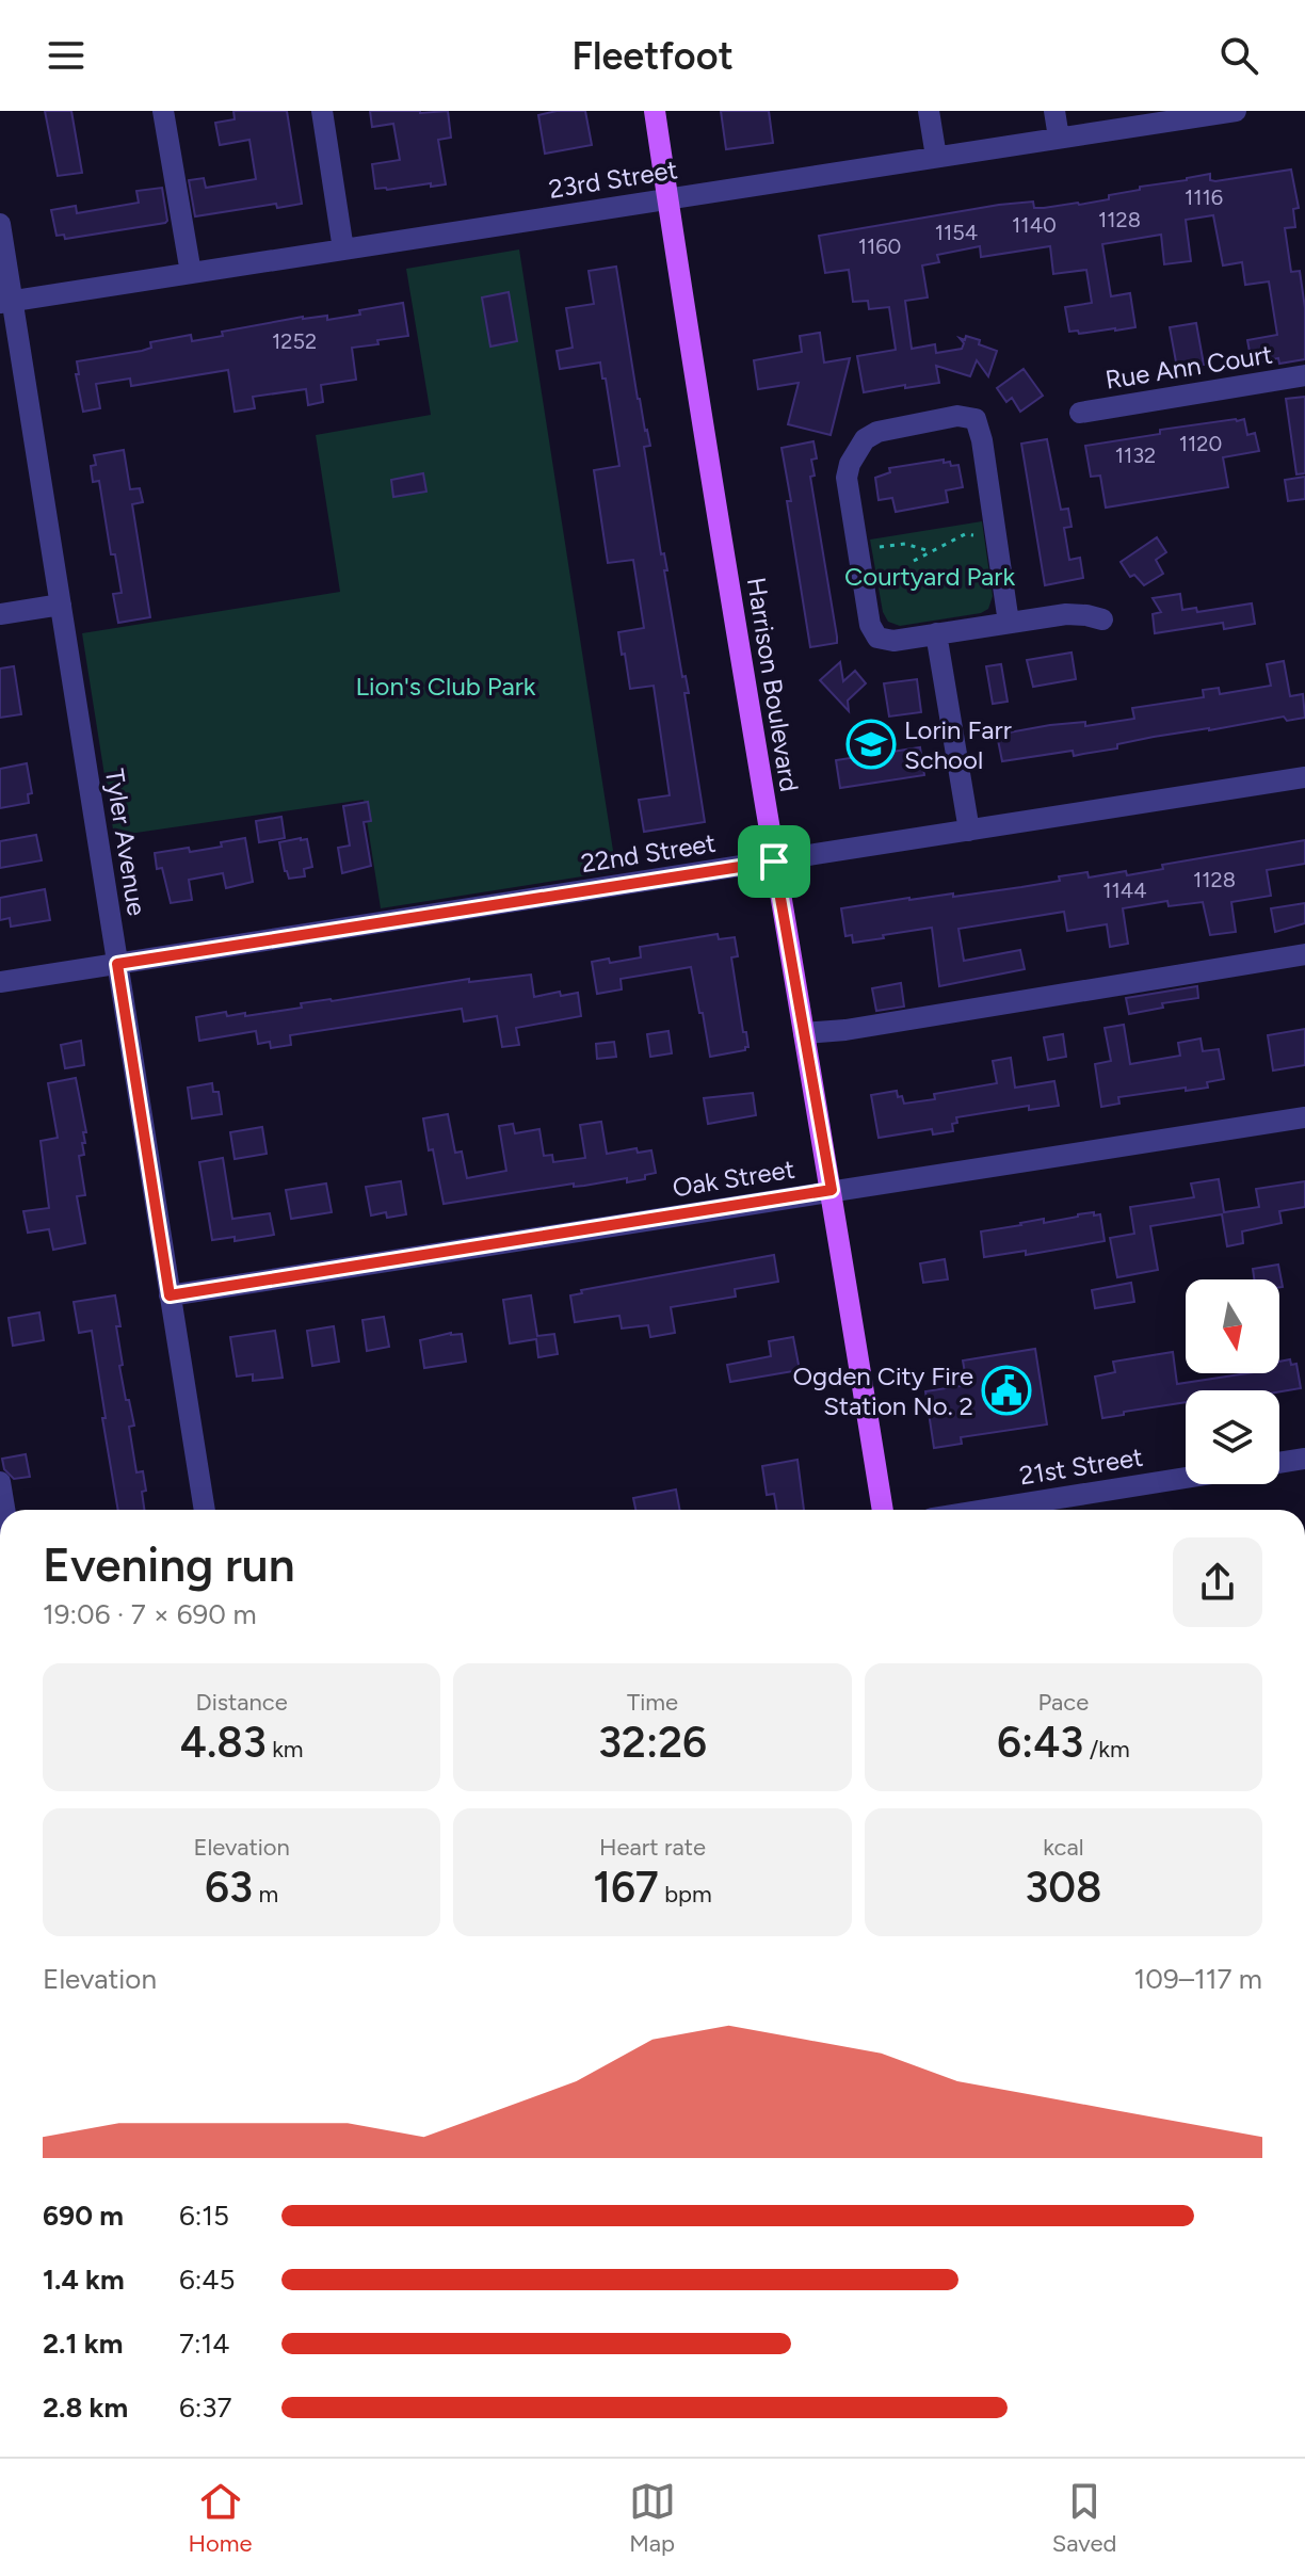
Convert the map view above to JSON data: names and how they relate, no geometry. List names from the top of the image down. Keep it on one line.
{"streets":{"main road":["Harrison Boulevard"],"street":["23rd Street","Rue Ann Court","Tyler Avenue","22nd Street","Oak Street","21st Street"]},"crossings":[["23rd Street","Harrison Boulevard"],["23rd Street","Tyler Avenue"],["Harrison Boulevard","22nd Street"],["Harrison Boulevard","Oak Street"],["Tyler Avenue","22nd Street"],["Tyler Avenue","Oak Street"]],"parks":["Courtyard Park","Lion's Club Park"],"places":{"school or university":["Lorin Farr School"],"public building":["Ogden City Fire Station No. 2"]},"house_numbers":["1116","1128","1140","1154","1160","1252","1120","1132","1128","1144"],"north":"bottom","page":{"header":"Fleetfoot","heading":["Evening run","19:06 · 7 × 690 m"],"stats":[["Distance","4.83 km"],["Time","32:26"],["Pace","6:43 /km"],["Elevation","63 m"],["Heart rate","167 bpm"],["kcal","308"]],"chart":["Elevation","109–117 m"],"list":[{"name":"690 m","note":"6:15"},{"name":"1.4 km","note":"6:45"},{"name":"2.1 km","note":"7:14"},{"name":"2.8 km","note":"6:37"}],"tabs":["Home","Map","Saved"]}}
